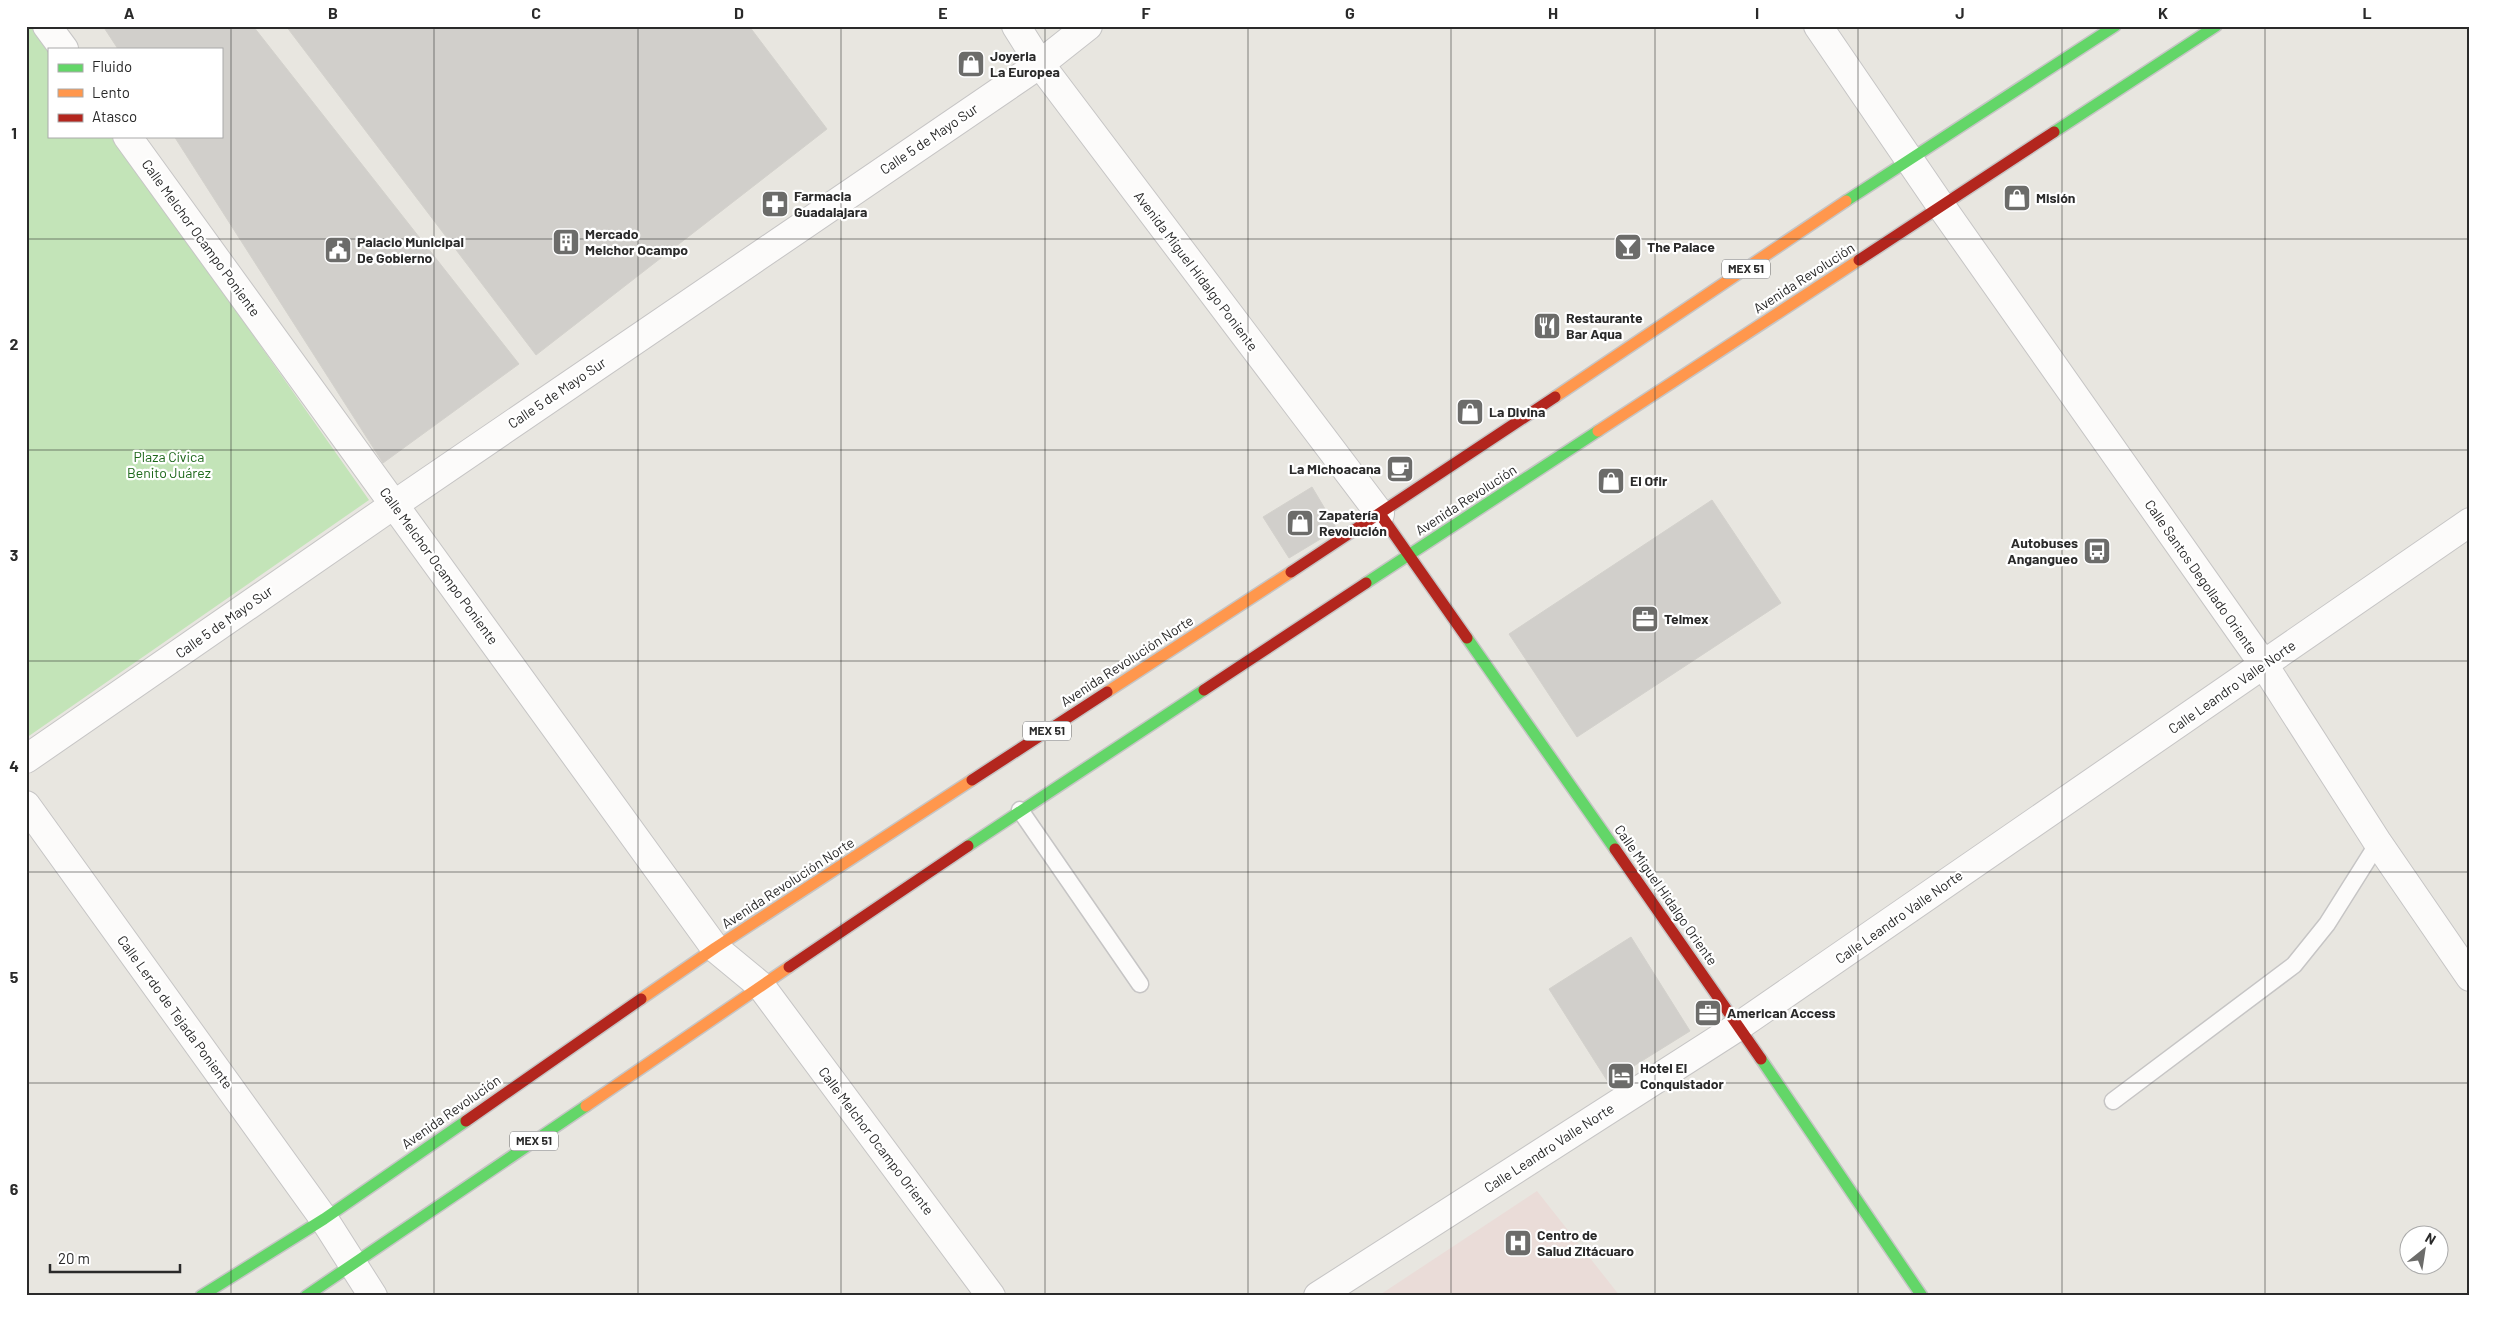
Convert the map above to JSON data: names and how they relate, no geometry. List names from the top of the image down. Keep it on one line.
{"streets":{"main road":["MEX 51","Avenida Revolución","Avenida Revolución Norte","Calle Miguel Hidalgo Oriente"],"street":["Calle 5 de Mayo Sur","Calle Melchor Ocampo Poniente","Avenida Miguel Hidalgo Poniente","Calle Santos Degollado Oriente","Calle Leandro Valle Norte","Calle Lerdo de Tejada Poniente","Calle Melchor Ocampo Oriente"]},"crossings":[["Calle 5 de Mayo Sur","Calle Melchor Ocampo Poniente"],["Calle 5 de Mayo Sur","Avenida Miguel Hidalgo Poniente"],["Calle Melchor Ocampo Poniente","MEX 51"],["Calle Melchor Ocampo Poniente","Avenida Revolución"],["Calle Melchor Ocampo Poniente","Avenida Revolución Norte"],["Calle Melchor Ocampo Poniente","Calle Melchor Ocampo Oriente"],["MEX 51","Avenida Miguel Hidalgo Poniente"],["MEX 51","Avenida Revolución"],["MEX 51","Calle Santos Degollado Oriente"],["MEX 51","Avenida Revolución Norte"],["MEX 51","Calle Miguel Hidalgo Oriente"],["MEX 51","Calle Lerdo de Tejada Poniente"],["MEX 51","Calle Melchor Ocampo Oriente"],["Avenida Miguel Hidalgo Poniente","Avenida Revolución Norte"],["Avenida Miguel Hidalgo Poniente","Calle Miguel Hidalgo Oriente"],["Avenida Revolución","Calle Santos Degollado Oriente"],["Avenida Revolución","Avenida Revolución Norte"],["Avenida Revolución","Calle Miguel Hidalgo Oriente"],["Avenida Revolución","Calle Lerdo de Tejada Poniente"],["Calle Santos Degollado Oriente","Calle Leandro Valle Norte"],["Avenida Revolución Norte","Calle Miguel Hidalgo Oriente"],["Calle Leandro Valle Norte","Calle Miguel Hidalgo Oriente"]],"parks":["Plaza Cívica Benito Juárez"],"places":{"shop":["Joyeria La Europea","Misión","La Divina","El Ofir","Zapatería Revolución"],"pharmacy":["Farmacia Guadalajara"],"building":["Mercado Melchor Ocampo"],"bar":["The Palace"],"public building":["Palacio Municipal De Gobierno"],"restaurant":["Restaurante Bar Aqua"],"cafe":["La Michoacana"],"bus stop":["Autobuses Angangueo"],"office":["Telmex","American Access"],"hotel":["Hotel El Conquistador"],"hospital":["Centro de Salud Zitácuaro"]},"legend":["Fluido","Lento","Atasco"],"scale_bar":"20 m","north":"top right","grid":{"columns":["A","B","C","D","E","F","G","H","I","J","K","L"],"rows":["1","2","3","4","5","6"]}}
